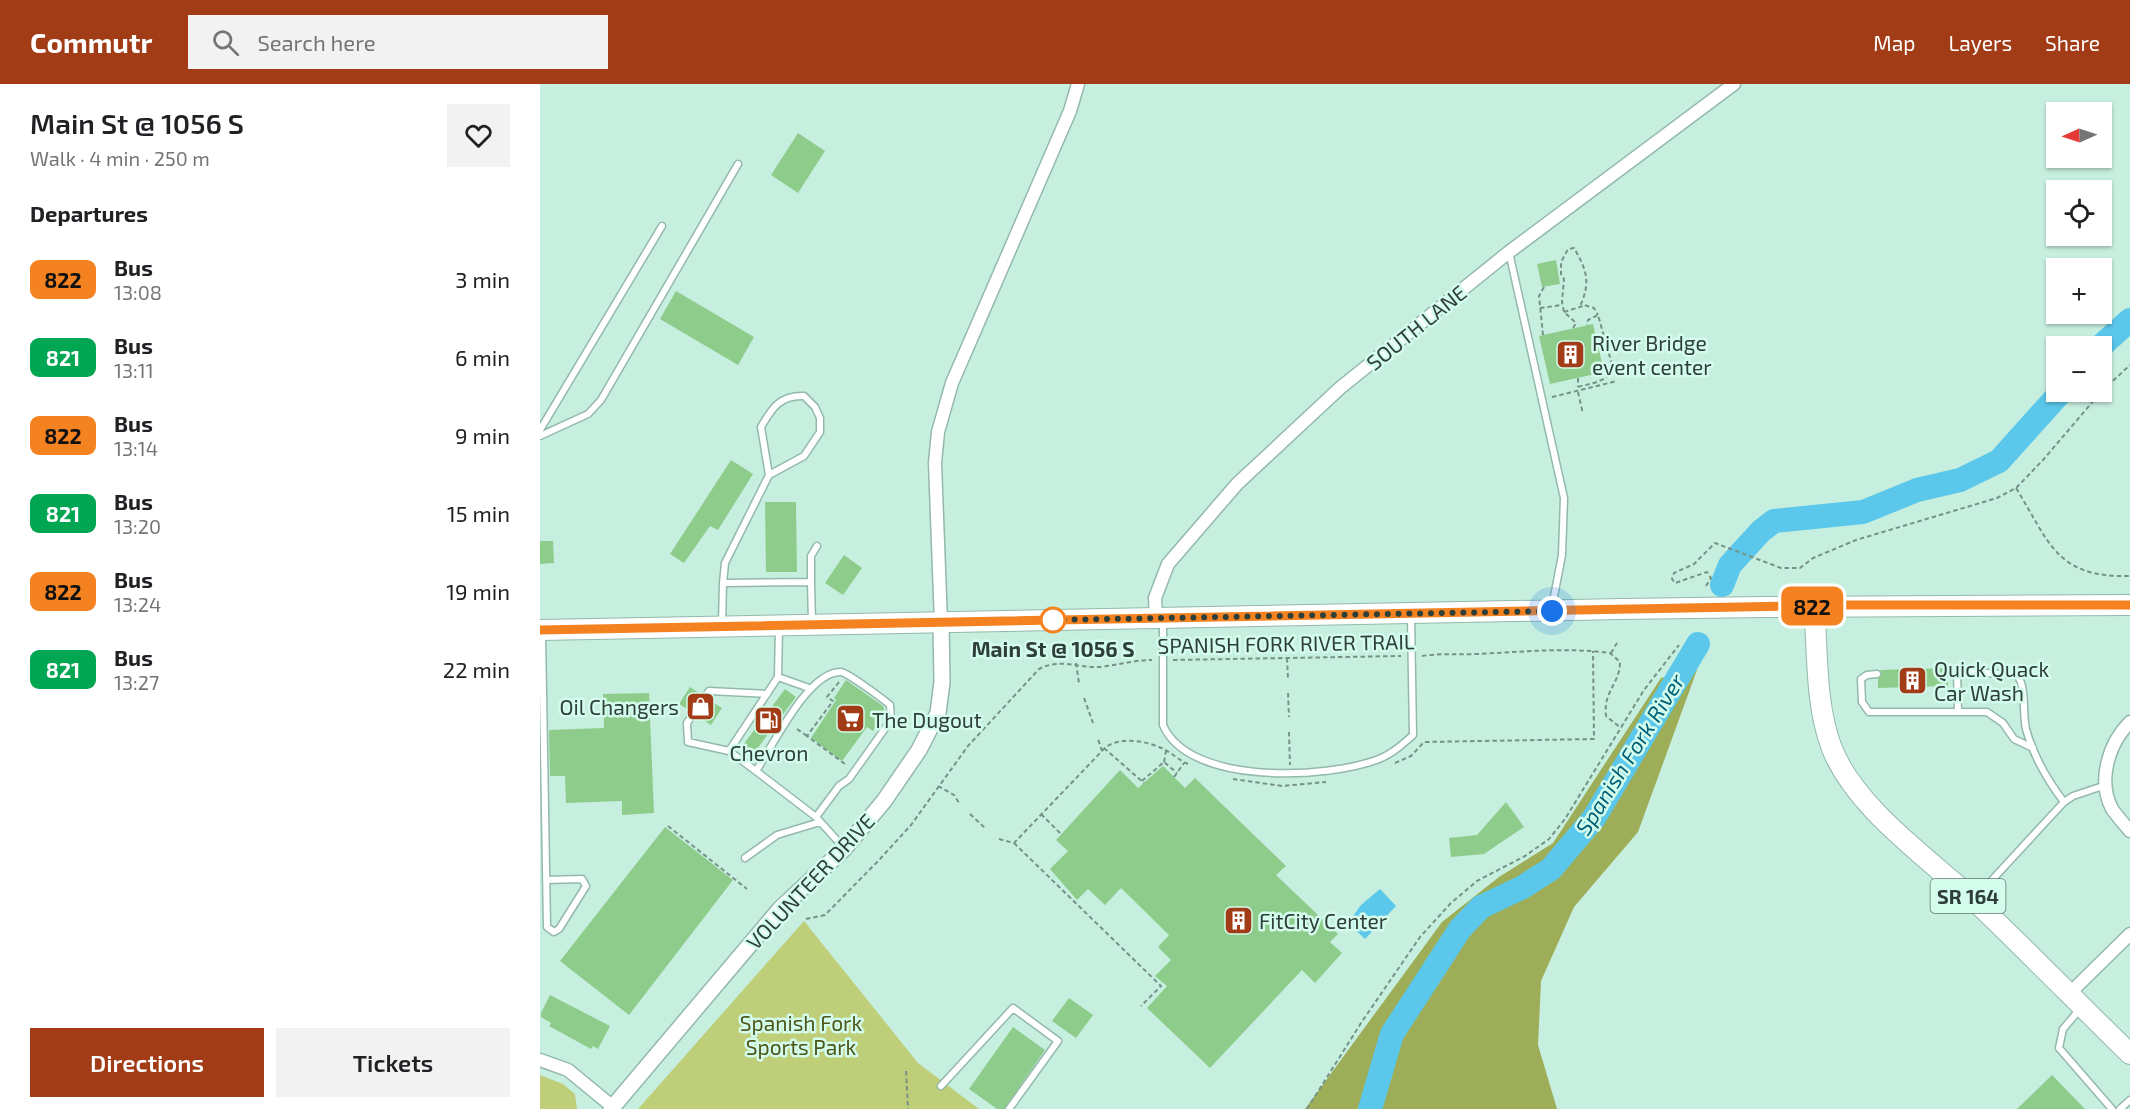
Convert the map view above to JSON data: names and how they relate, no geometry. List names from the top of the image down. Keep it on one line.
{"streets":{"main road":["SR 164"],"street":["SOUTH LANE","VOLUNTEER DRIVE"],"path":["SPANISH FORK RIVER TRAIL"]},"water":["Spanish Fork River"],"parks":["Spanish Fork Sports Park"],"places":{"building":["River Bridge event center","Quick Quack Car Wash","FitCity Center"],"other":["Main St @ 1056 S"],"shop":["Oil Changers"],"supermarket":["The Dugout"],"fuel station":["Chevron"]},"lines":["bus line 822"],"north":"left","page":{"header":"Commutr","search":"Search here","nav":["Map","Layers","Share"],"heading":[["Main St @ 1056 S","Walk · 4 min · 250 m"],"Departures"],"on_map":"822","map_buttons":["+","−"],"list":[{"mark":"822","name":"Bus","note":"13:08","value":"3 min"},{"mark":"821","name":"Bus","note":"13:11","value":"6 min"},{"mark":"822","name":"Bus","note":"13:14","value":"9 min"},{"mark":"821","name":"Bus","note":"13:20","value":"15 min"},{"mark":"822","name":"Bus","note":"13:24","value":"19 min"},{"mark":"821","name":"Bus","note":"13:27","value":"22 min"}],"buttons":["Directions","Tickets"]}}
